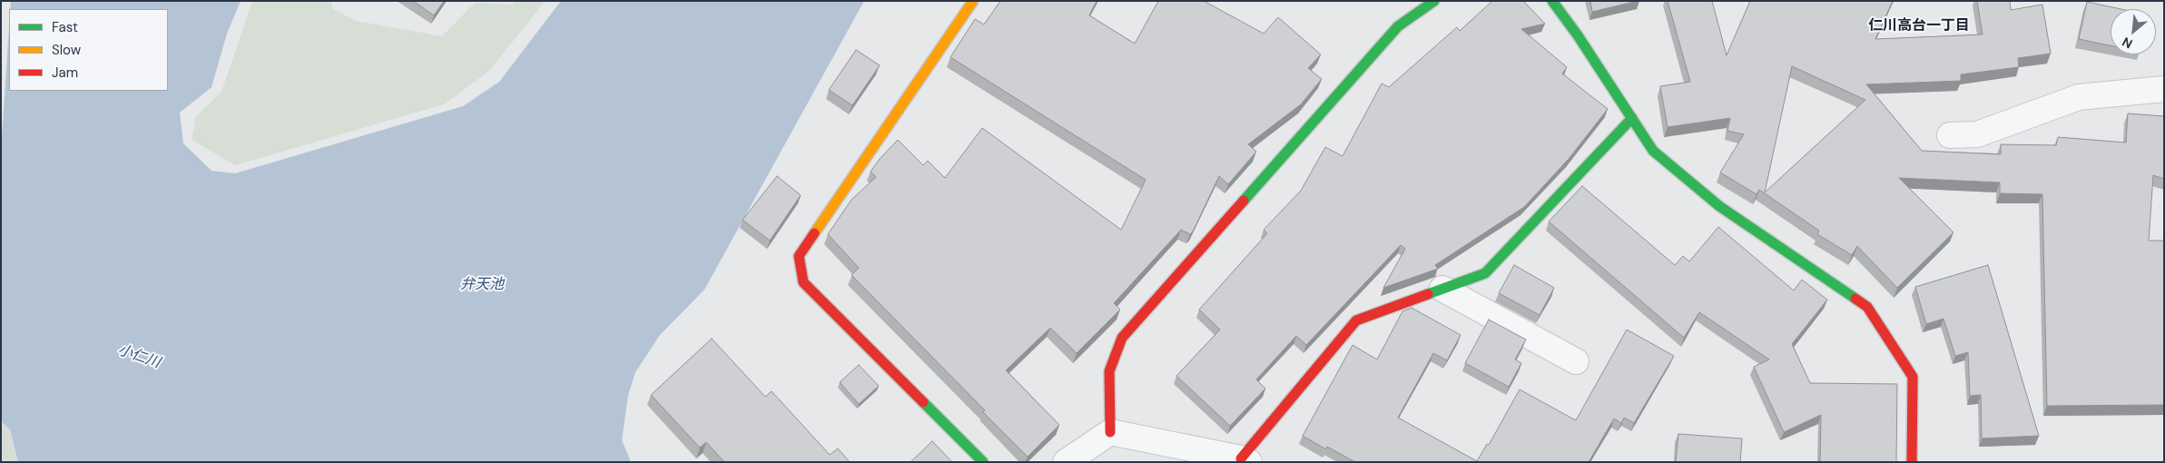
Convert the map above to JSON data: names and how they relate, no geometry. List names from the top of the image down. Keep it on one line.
{"districts":["仁川高台一丁目"],"water":["弁天池","小仁川"],"legend":["Fast","Slow","Jam"],"north":"bottom left"}
